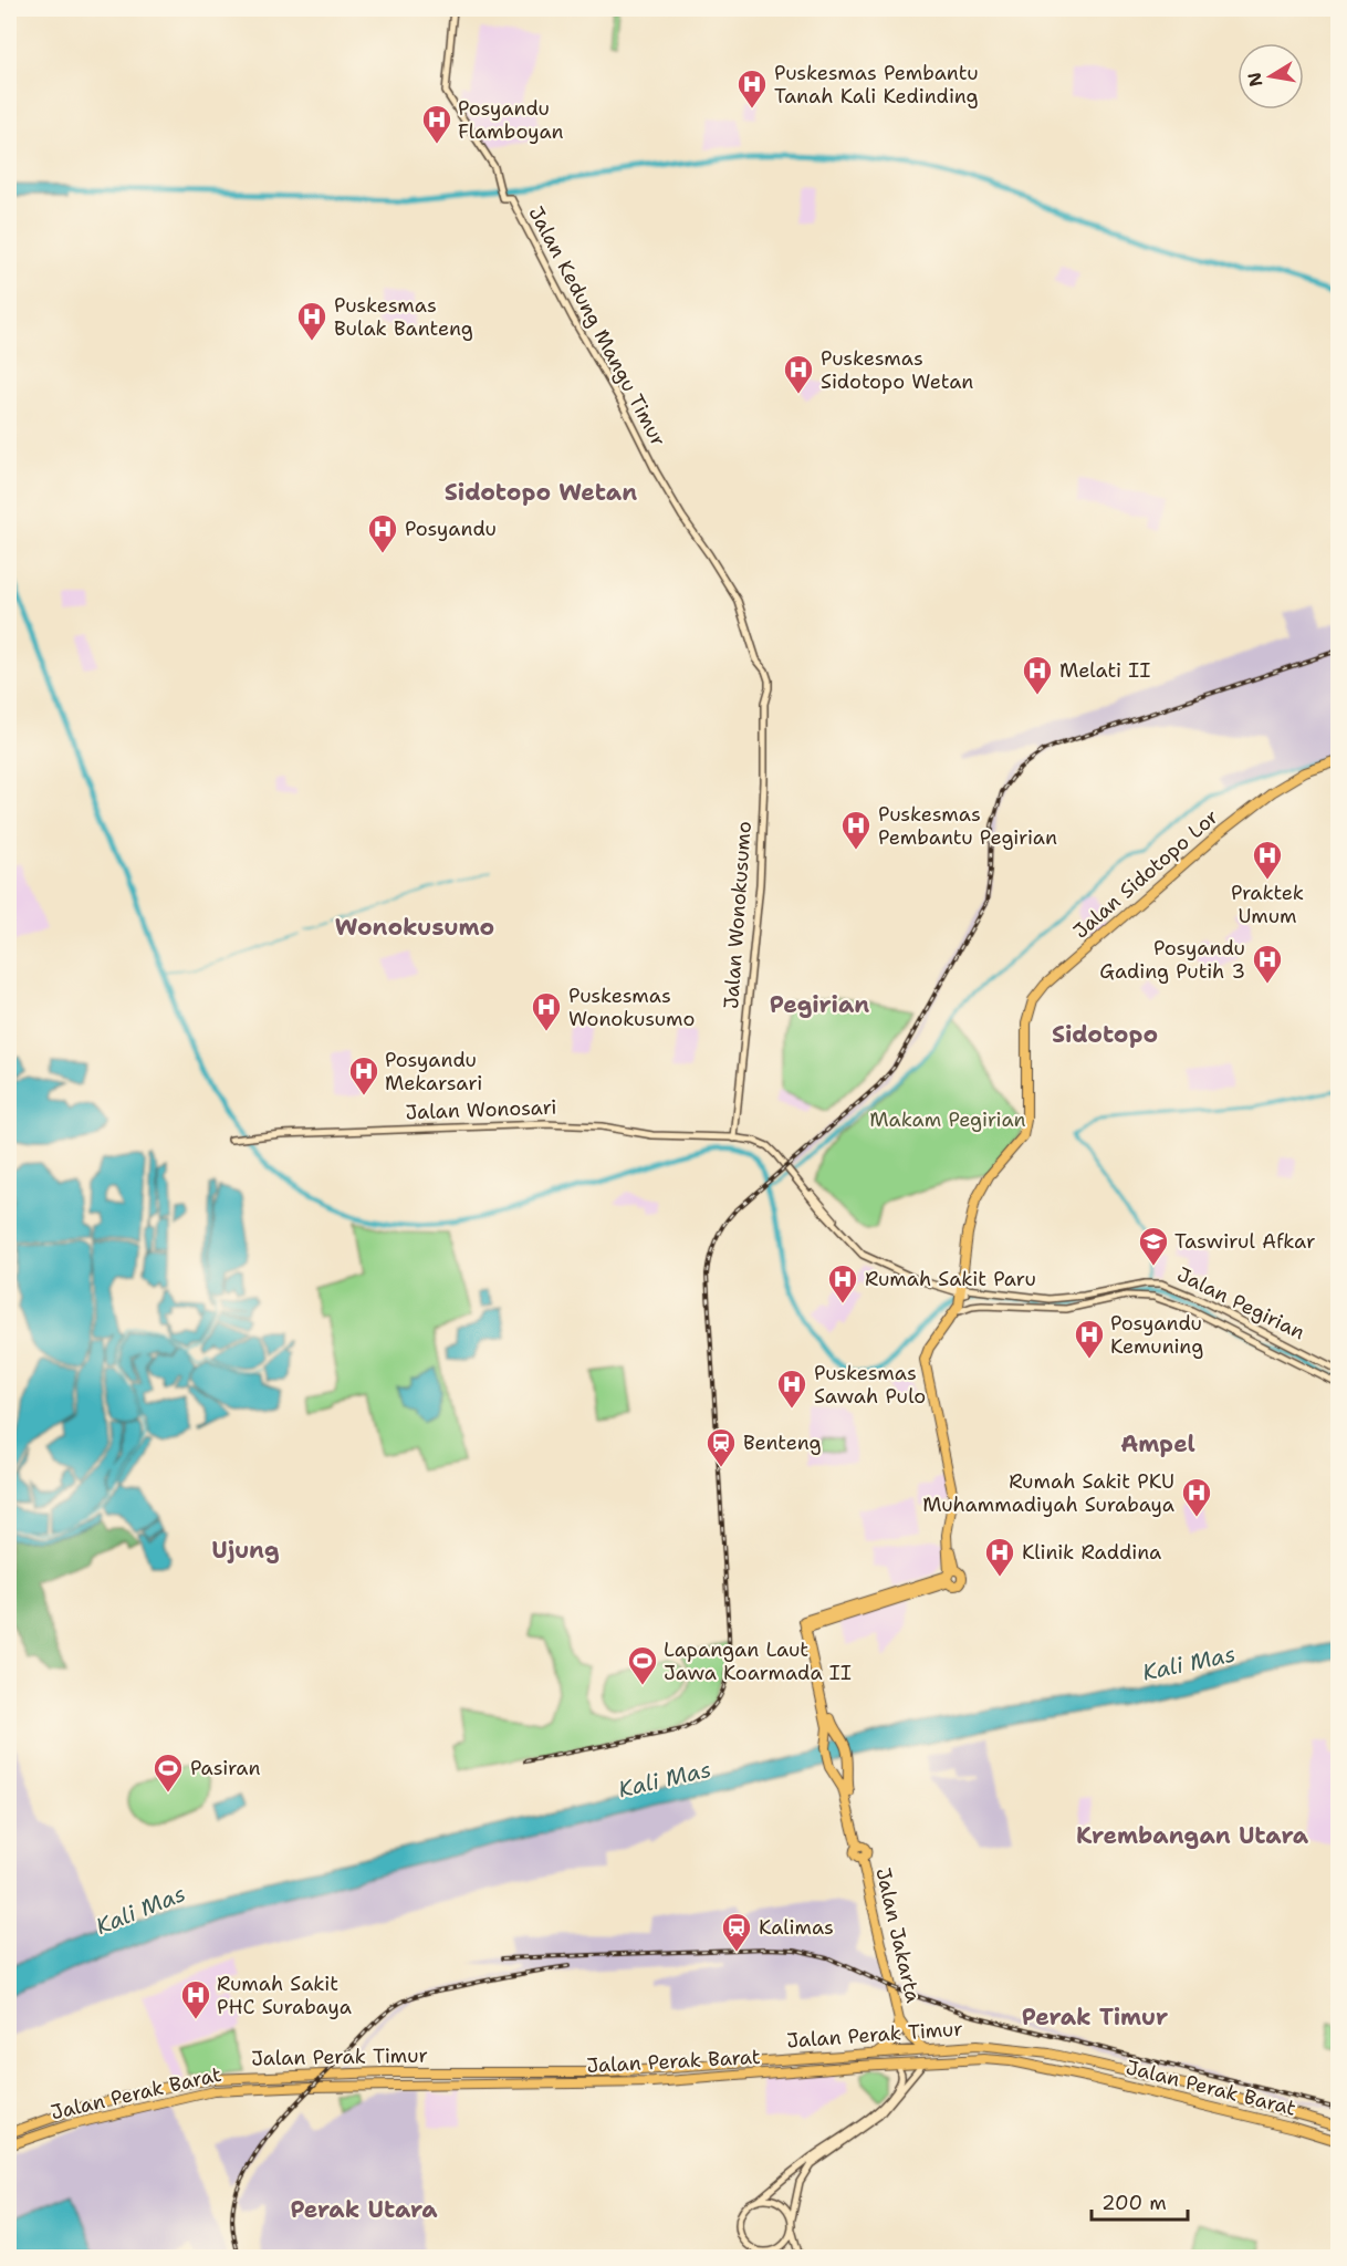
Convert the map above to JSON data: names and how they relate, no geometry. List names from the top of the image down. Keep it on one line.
{"streets":{"highway":["Jalan Sidotopo Lor","Jalan Jakarta","Jalan Perak Timur","Jalan Perak Barat"],"main road":["Jalan Kedung Mangu Timur","Jalan Wonokusumo","Jalan Wonosari","Jalan Pegirian"]},"crossings":[["Jalan Kedung Mangu Timur","Jalan Wonokusumo"],["Jalan Sidotopo Lor","Jalan Pegirian"],["Jalan Wonokusumo","Jalan Wonosari"],["Jalan Wonosari","Jalan Pegirian"],["Jalan Jakarta","Jalan Perak Timur"]],"districts":["Sidotopo Wetan","Wonokusumo","Pegirian","Sidotopo","Ampel","Ujung","Krembangan Utara","Perak Timur","Perak Utara"],"water":["Kali Mas"],"parks":["Makam Pegirian"],"places":{"hospital":["Puskesmas Pembantu Tanah Kali Kedinding","Posyandu Flamboyan","Puskesmas Bulak Banteng","Puskesmas Sidotopo Wetan","Posyandu","Melati II","Puskesmas Pembantu Pegirian","Praktek Umum","Posyandu Gading Putih 3","Puskesmas Wonokusumo","Posyandu Mekarsari","Rumah Sakit Paru","Posyandu Kemuning","Puskesmas Sawah Pulo","Rumah Sakit PKU Muhammadiyah Surabaya","Klinik Raddina","Rumah Sakit PHC Surabaya"],"school or university":["Taswirul Afkar"],"station":["Benteng","Kalimas"],"sports":["Lapangan Laut Jawa Koarmada II","Pasiran"]},"scale_bar":"200 m","north":"left"}
